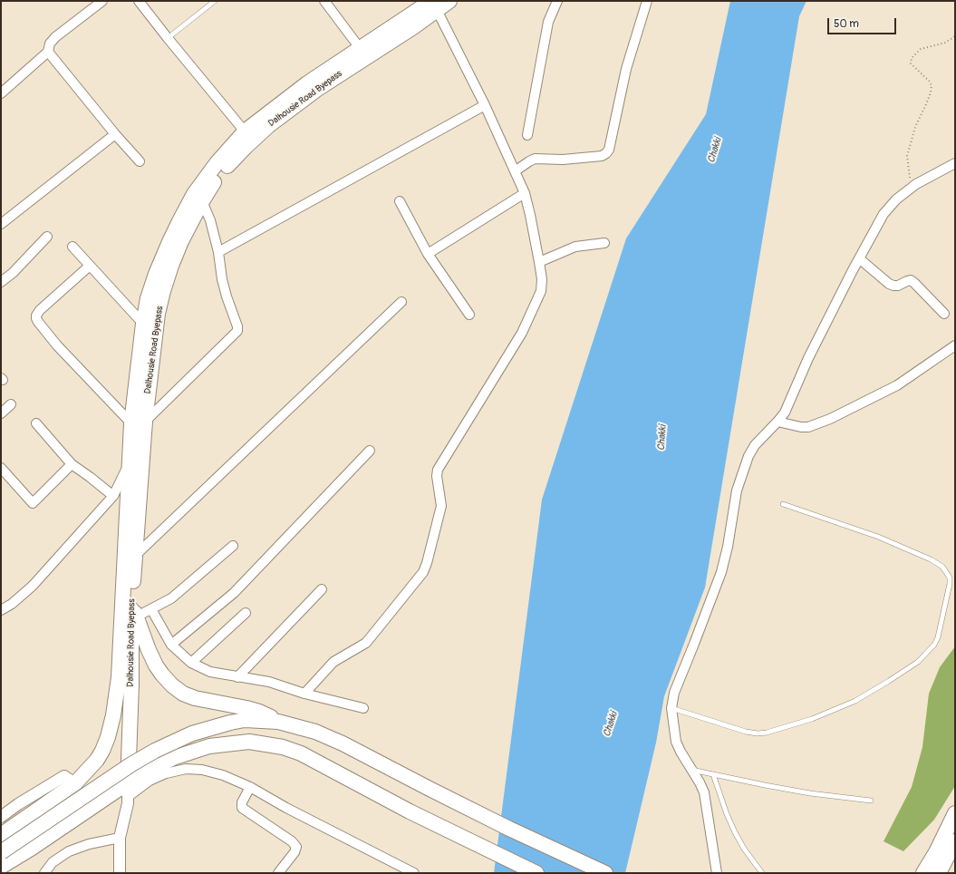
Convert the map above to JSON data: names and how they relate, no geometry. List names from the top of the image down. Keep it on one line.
{"streets":{"highway":["Dalhousie Road Byepass"]},"water":["Chakki"],"scale_bar":"50 m"}
